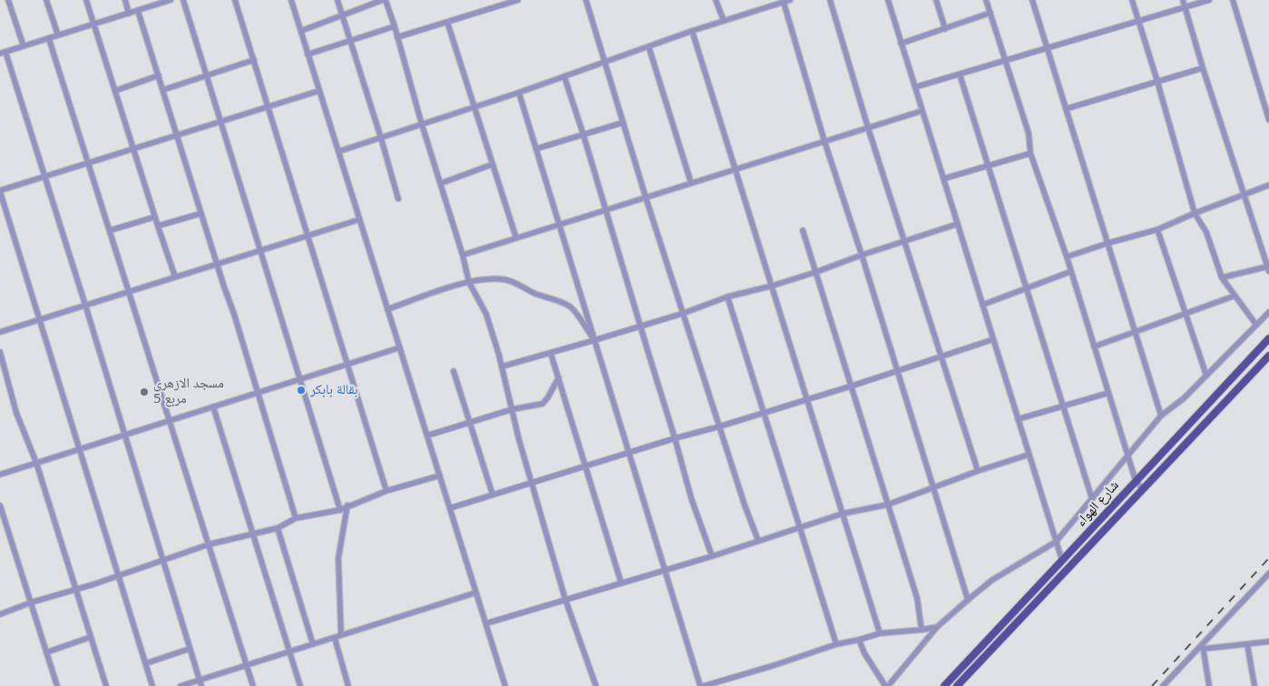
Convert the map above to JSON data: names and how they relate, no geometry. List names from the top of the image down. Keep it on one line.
{"streets":{"main road":["شارع الهواء"]},"places":["بقالة بابكر","مسجد الازهري مربع 5"]}
